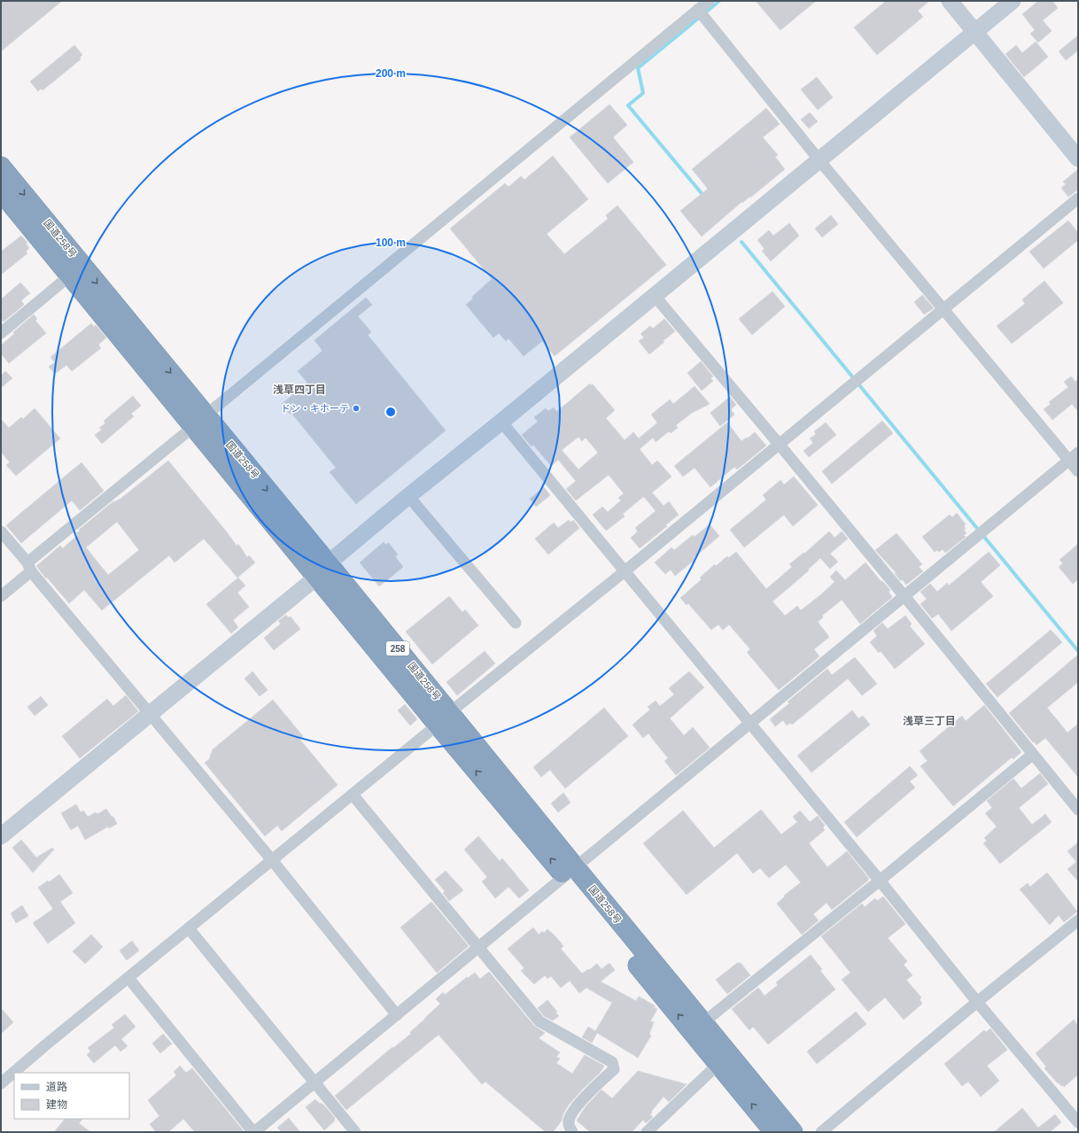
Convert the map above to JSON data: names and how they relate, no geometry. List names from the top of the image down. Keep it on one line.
{"streets":{"highway":["国道258号","258"]},"districts":["浅草四丁目","浅草三丁目"],"places":["ドン・キホーテ"],"legend":["道路","建物"],"rings":["200 m","100 m"]}
